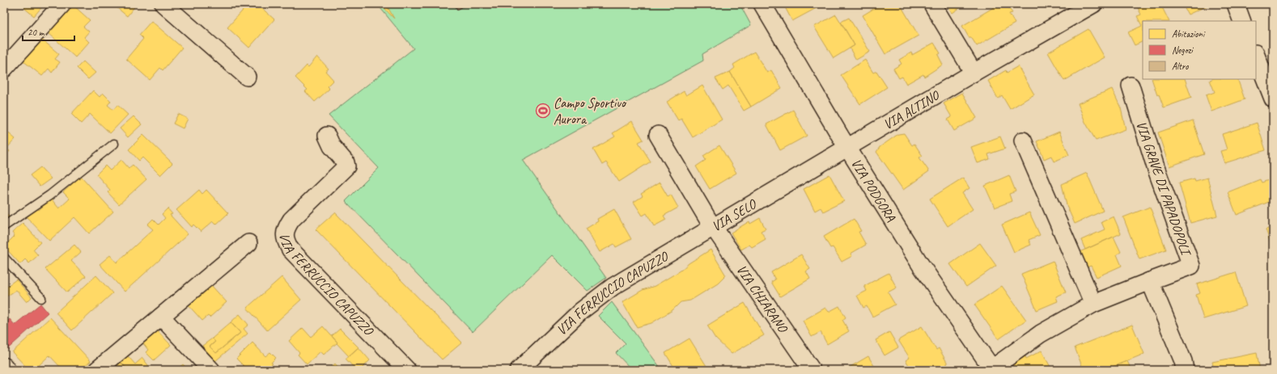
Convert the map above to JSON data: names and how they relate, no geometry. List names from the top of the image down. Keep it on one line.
{"streets":{"street":["VIA ALTINO","VIA GRAVE DI PAPADOPOLI","VIA PODGORA","VIA SELO","VIA FERRUCCIO CAPUZZO","VIA CHIARANO"]},"crossings":[["VIA ALTINO","VIA PODGORA"],["VIA ALTINO","VIA SELO"],["VIA GRAVE DI PAPADOPOLI","VIA PODGORA"],["VIA PODGORA","VIA SELO"],["VIA SELO","VIA FERRUCCIO CAPUZZO"],["VIA SELO","VIA CHIARANO"],["VIA FERRUCCIO CAPUZZO","VIA CHIARANO"]],"places":{"sports":["Campo Sportivo Aurora"]},"legend":["Abitazioni","Negozi","Altro"],"scale_bar":"20 m"}
